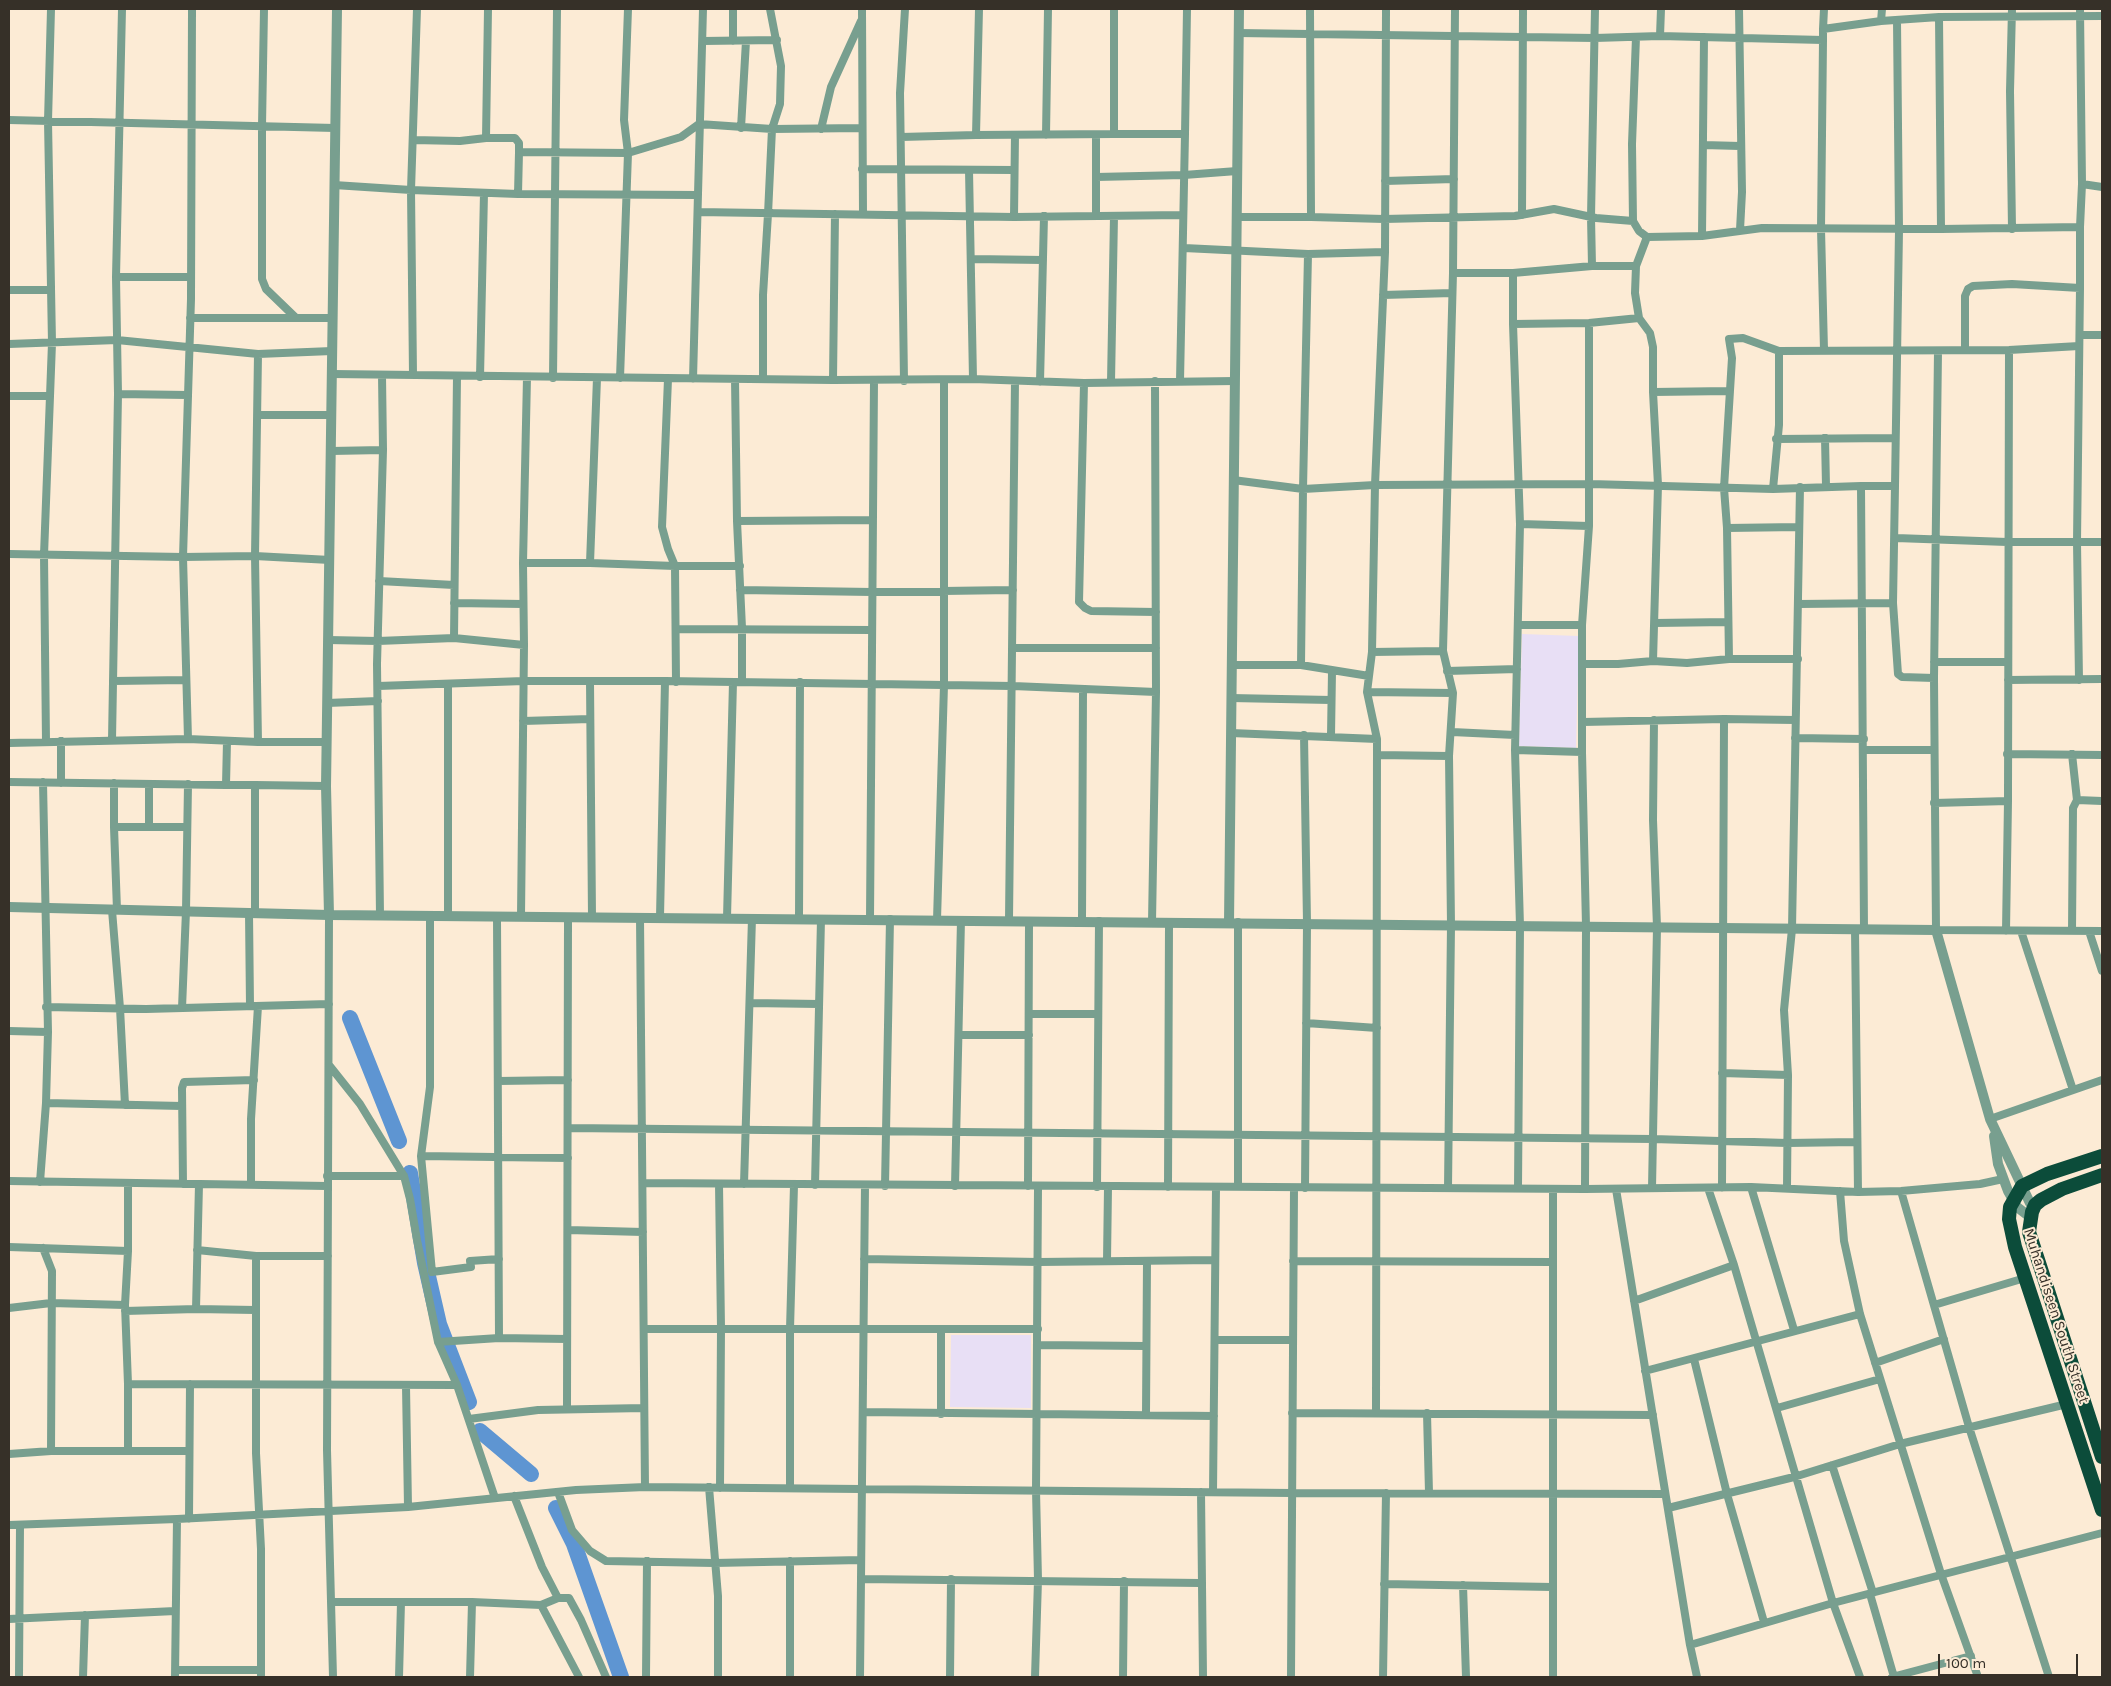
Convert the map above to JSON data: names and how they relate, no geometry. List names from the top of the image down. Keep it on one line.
{"streets":{"highway":["Muhandiseen South Street"]},"scale_bar":"100 m"}
